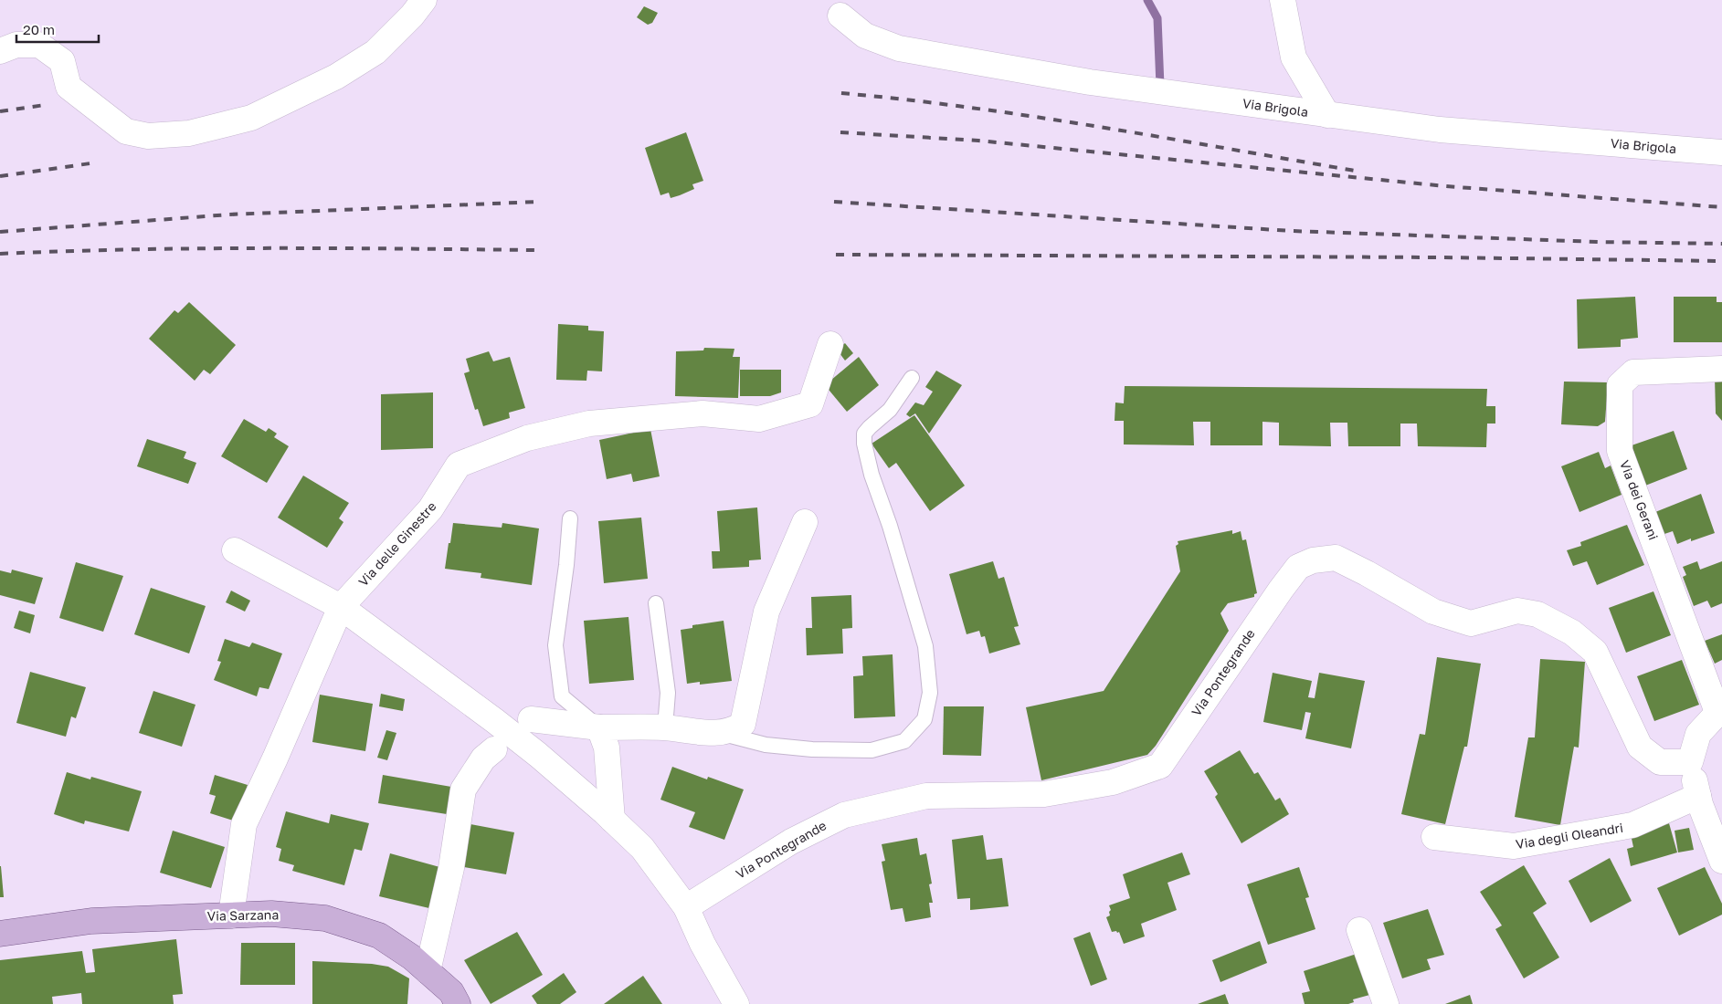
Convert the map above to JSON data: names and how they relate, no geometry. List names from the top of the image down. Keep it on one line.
{"streets":{"main road":["Via Sarzana"],"street":["Via Brigola","Via dei Gerani","Via delle Ginestre","Via Pontegrande","Via degli Oleandri"]},"crossings":[["Via delle Ginestre","Via Sarzana"]],"scale_bar":"20 m"}
